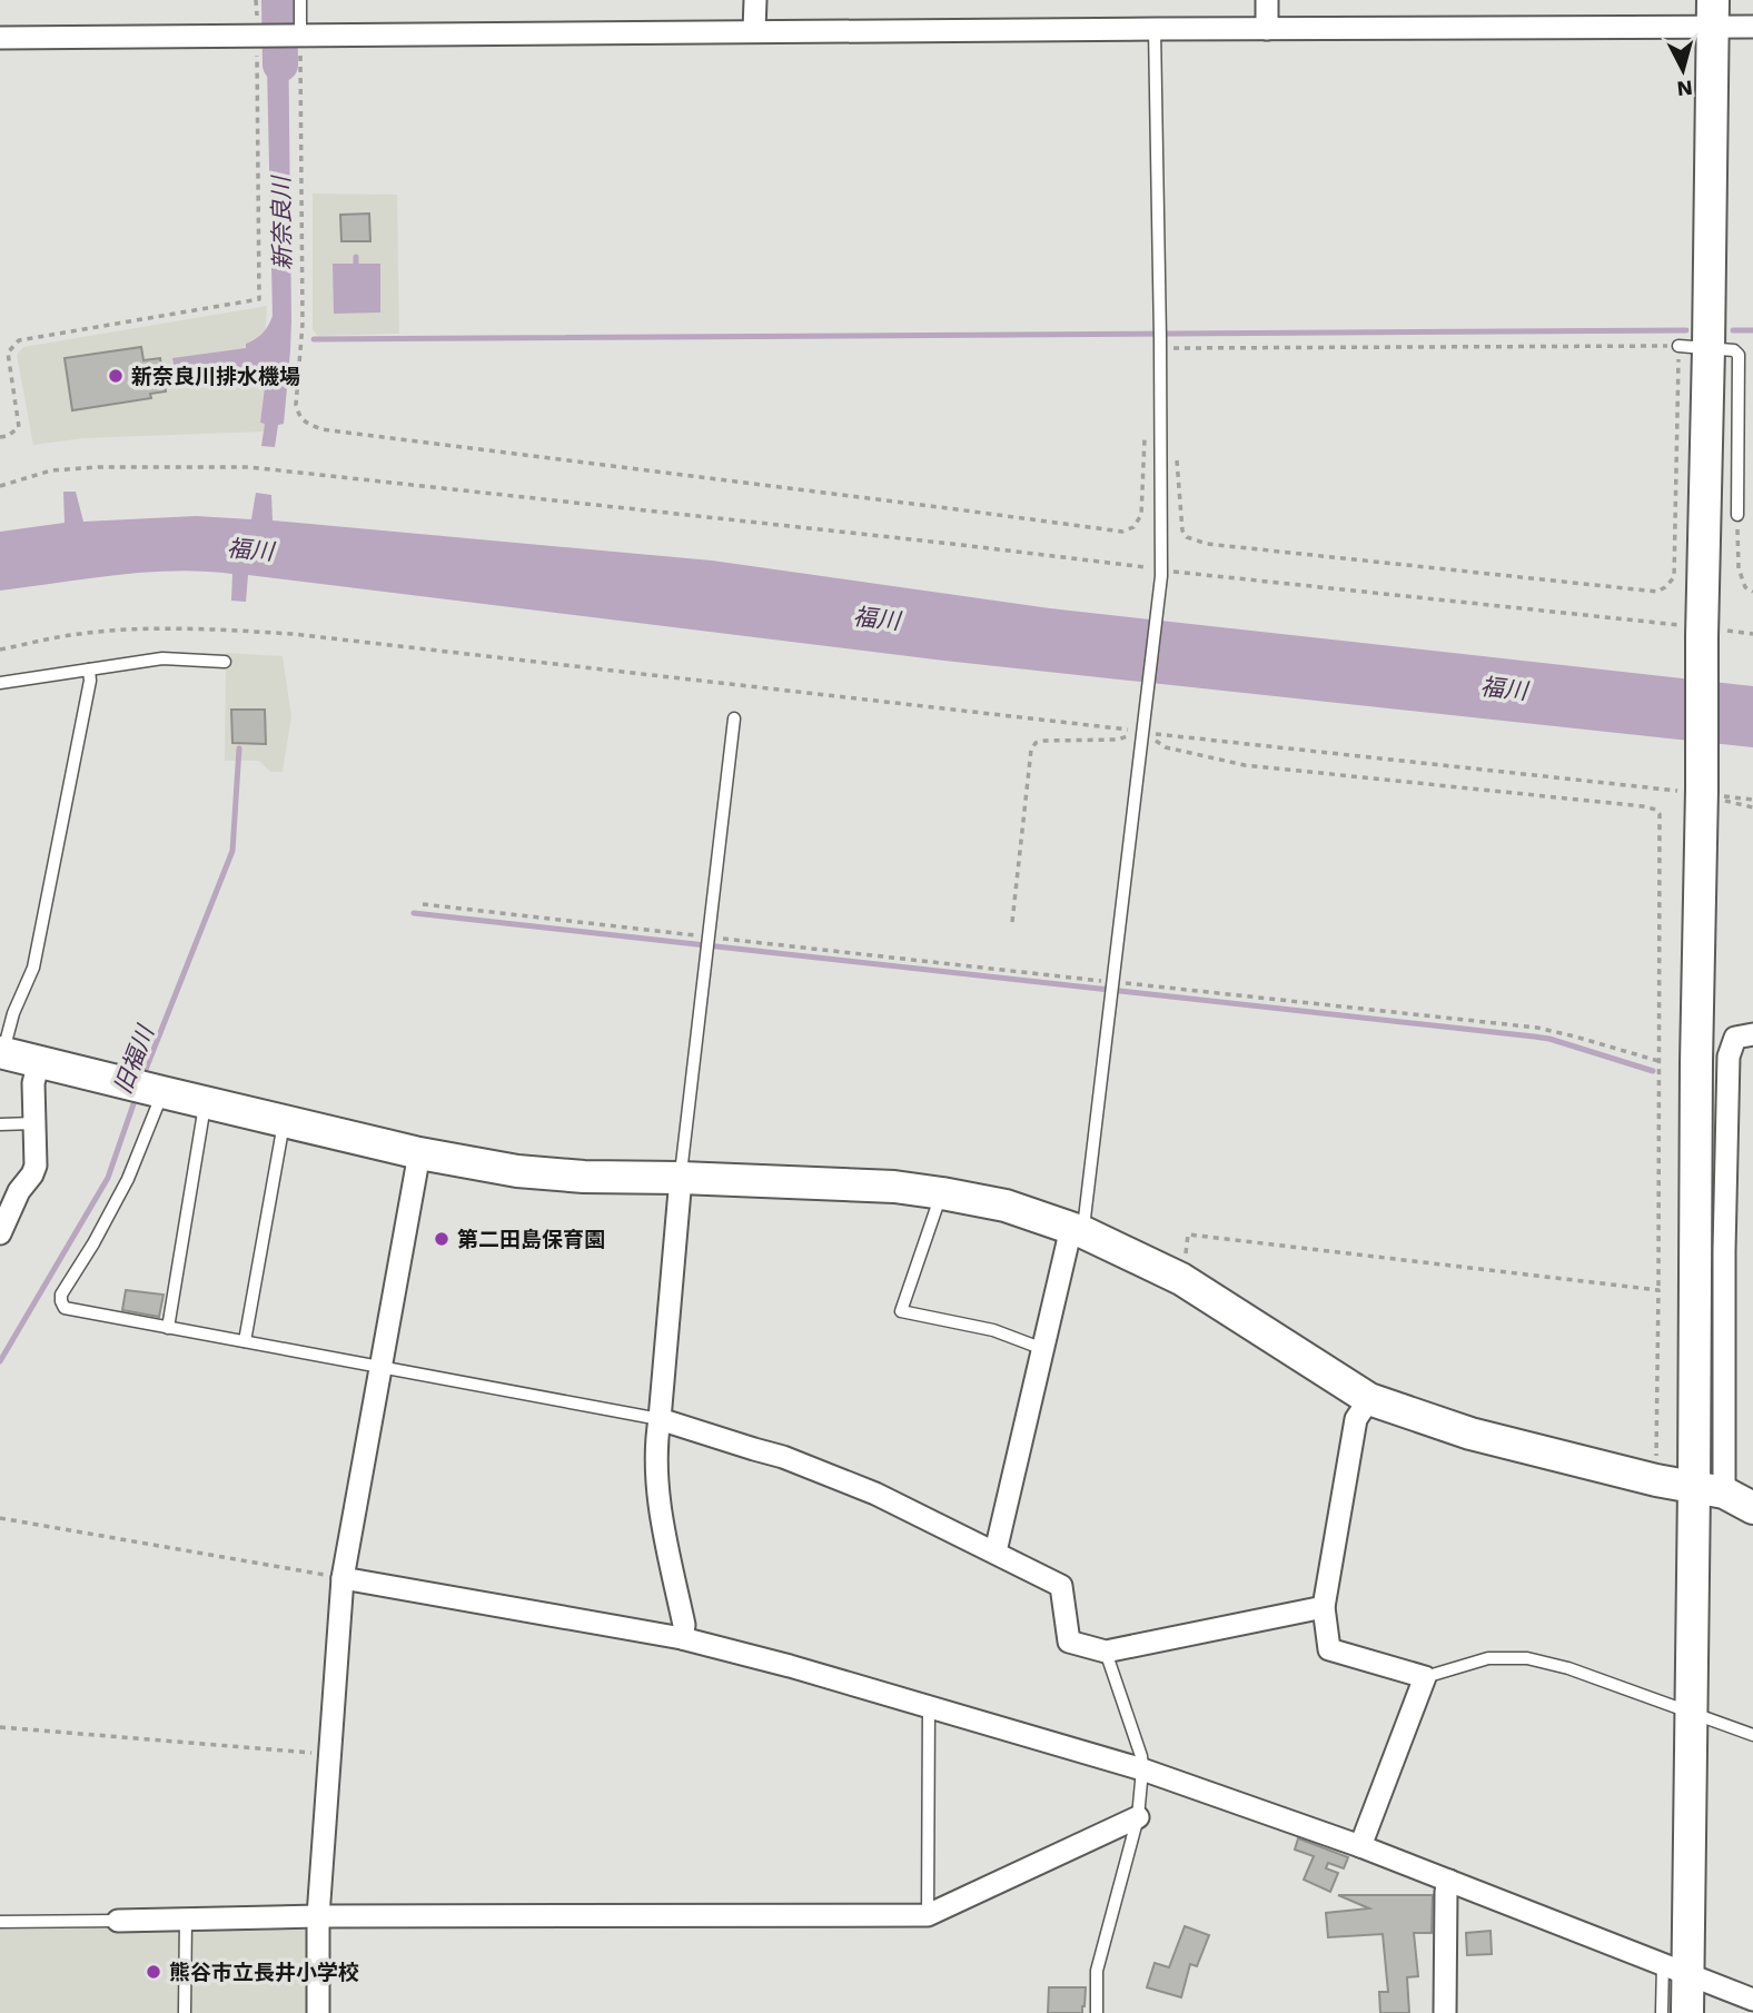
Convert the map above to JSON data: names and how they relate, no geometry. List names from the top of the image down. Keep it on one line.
{"water":["新奈良川","福川","旧福川"],"places":["新奈良川排水機場","第二田島保育園","熊谷市立長井小学校"],"north":"bottom"}
